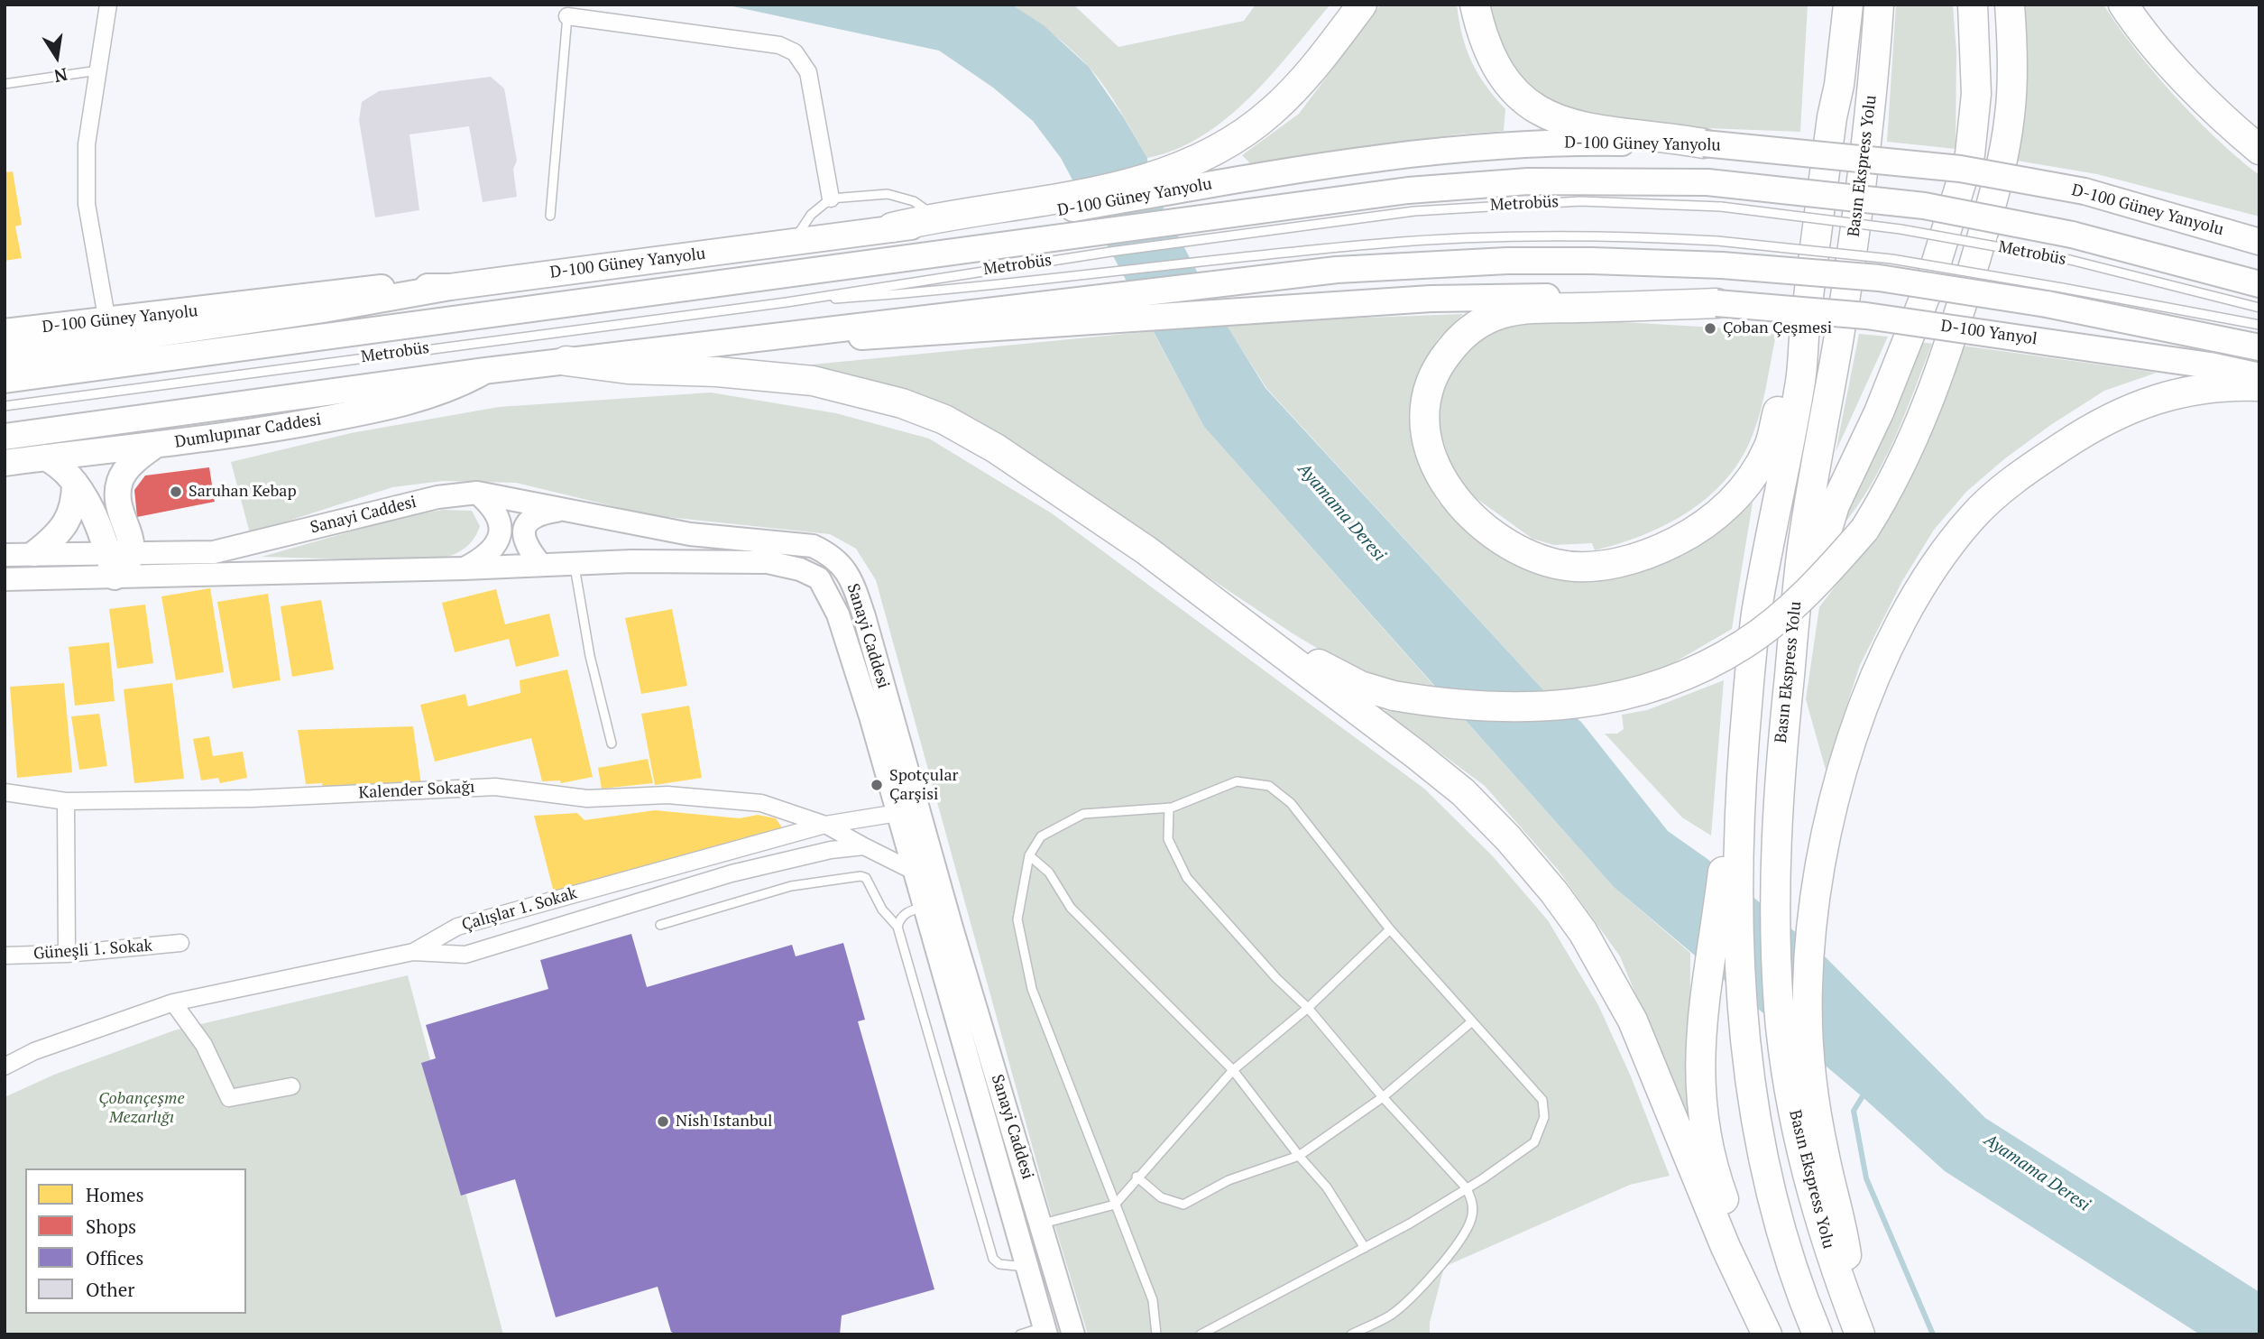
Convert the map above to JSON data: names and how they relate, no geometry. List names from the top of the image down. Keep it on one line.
{"streets":{"highway":["Basın Ekspress Yolu"],"main road":["D-100 Güney Yanyolu","D-100 Yanyol","Dumlupınar Caddesi","Sanayi Caddesi"],"street":["Kalender Sokağı","Çalışlar 1. Sokak","Güneşli 1. Sokak"],"lane":["Metrobüs"]},"crossings":[["Sanayi Caddesi","Kalender Sokağı"],["Sanayi Caddesi","Çalışlar 1. Sokak"],["Kalender Sokağı","Çalışlar 1. Sokak"]],"water":["Ayamama Deresi"],"parks":["Çobançeşme Mezarlığı"],"places":["Çoban Çeşmesi","Saruhan Kebap","Spotçular Çarşisi","Nish Istanbul"],"legend":["Homes","Shops","Offices","Other"],"north":"bottom"}
